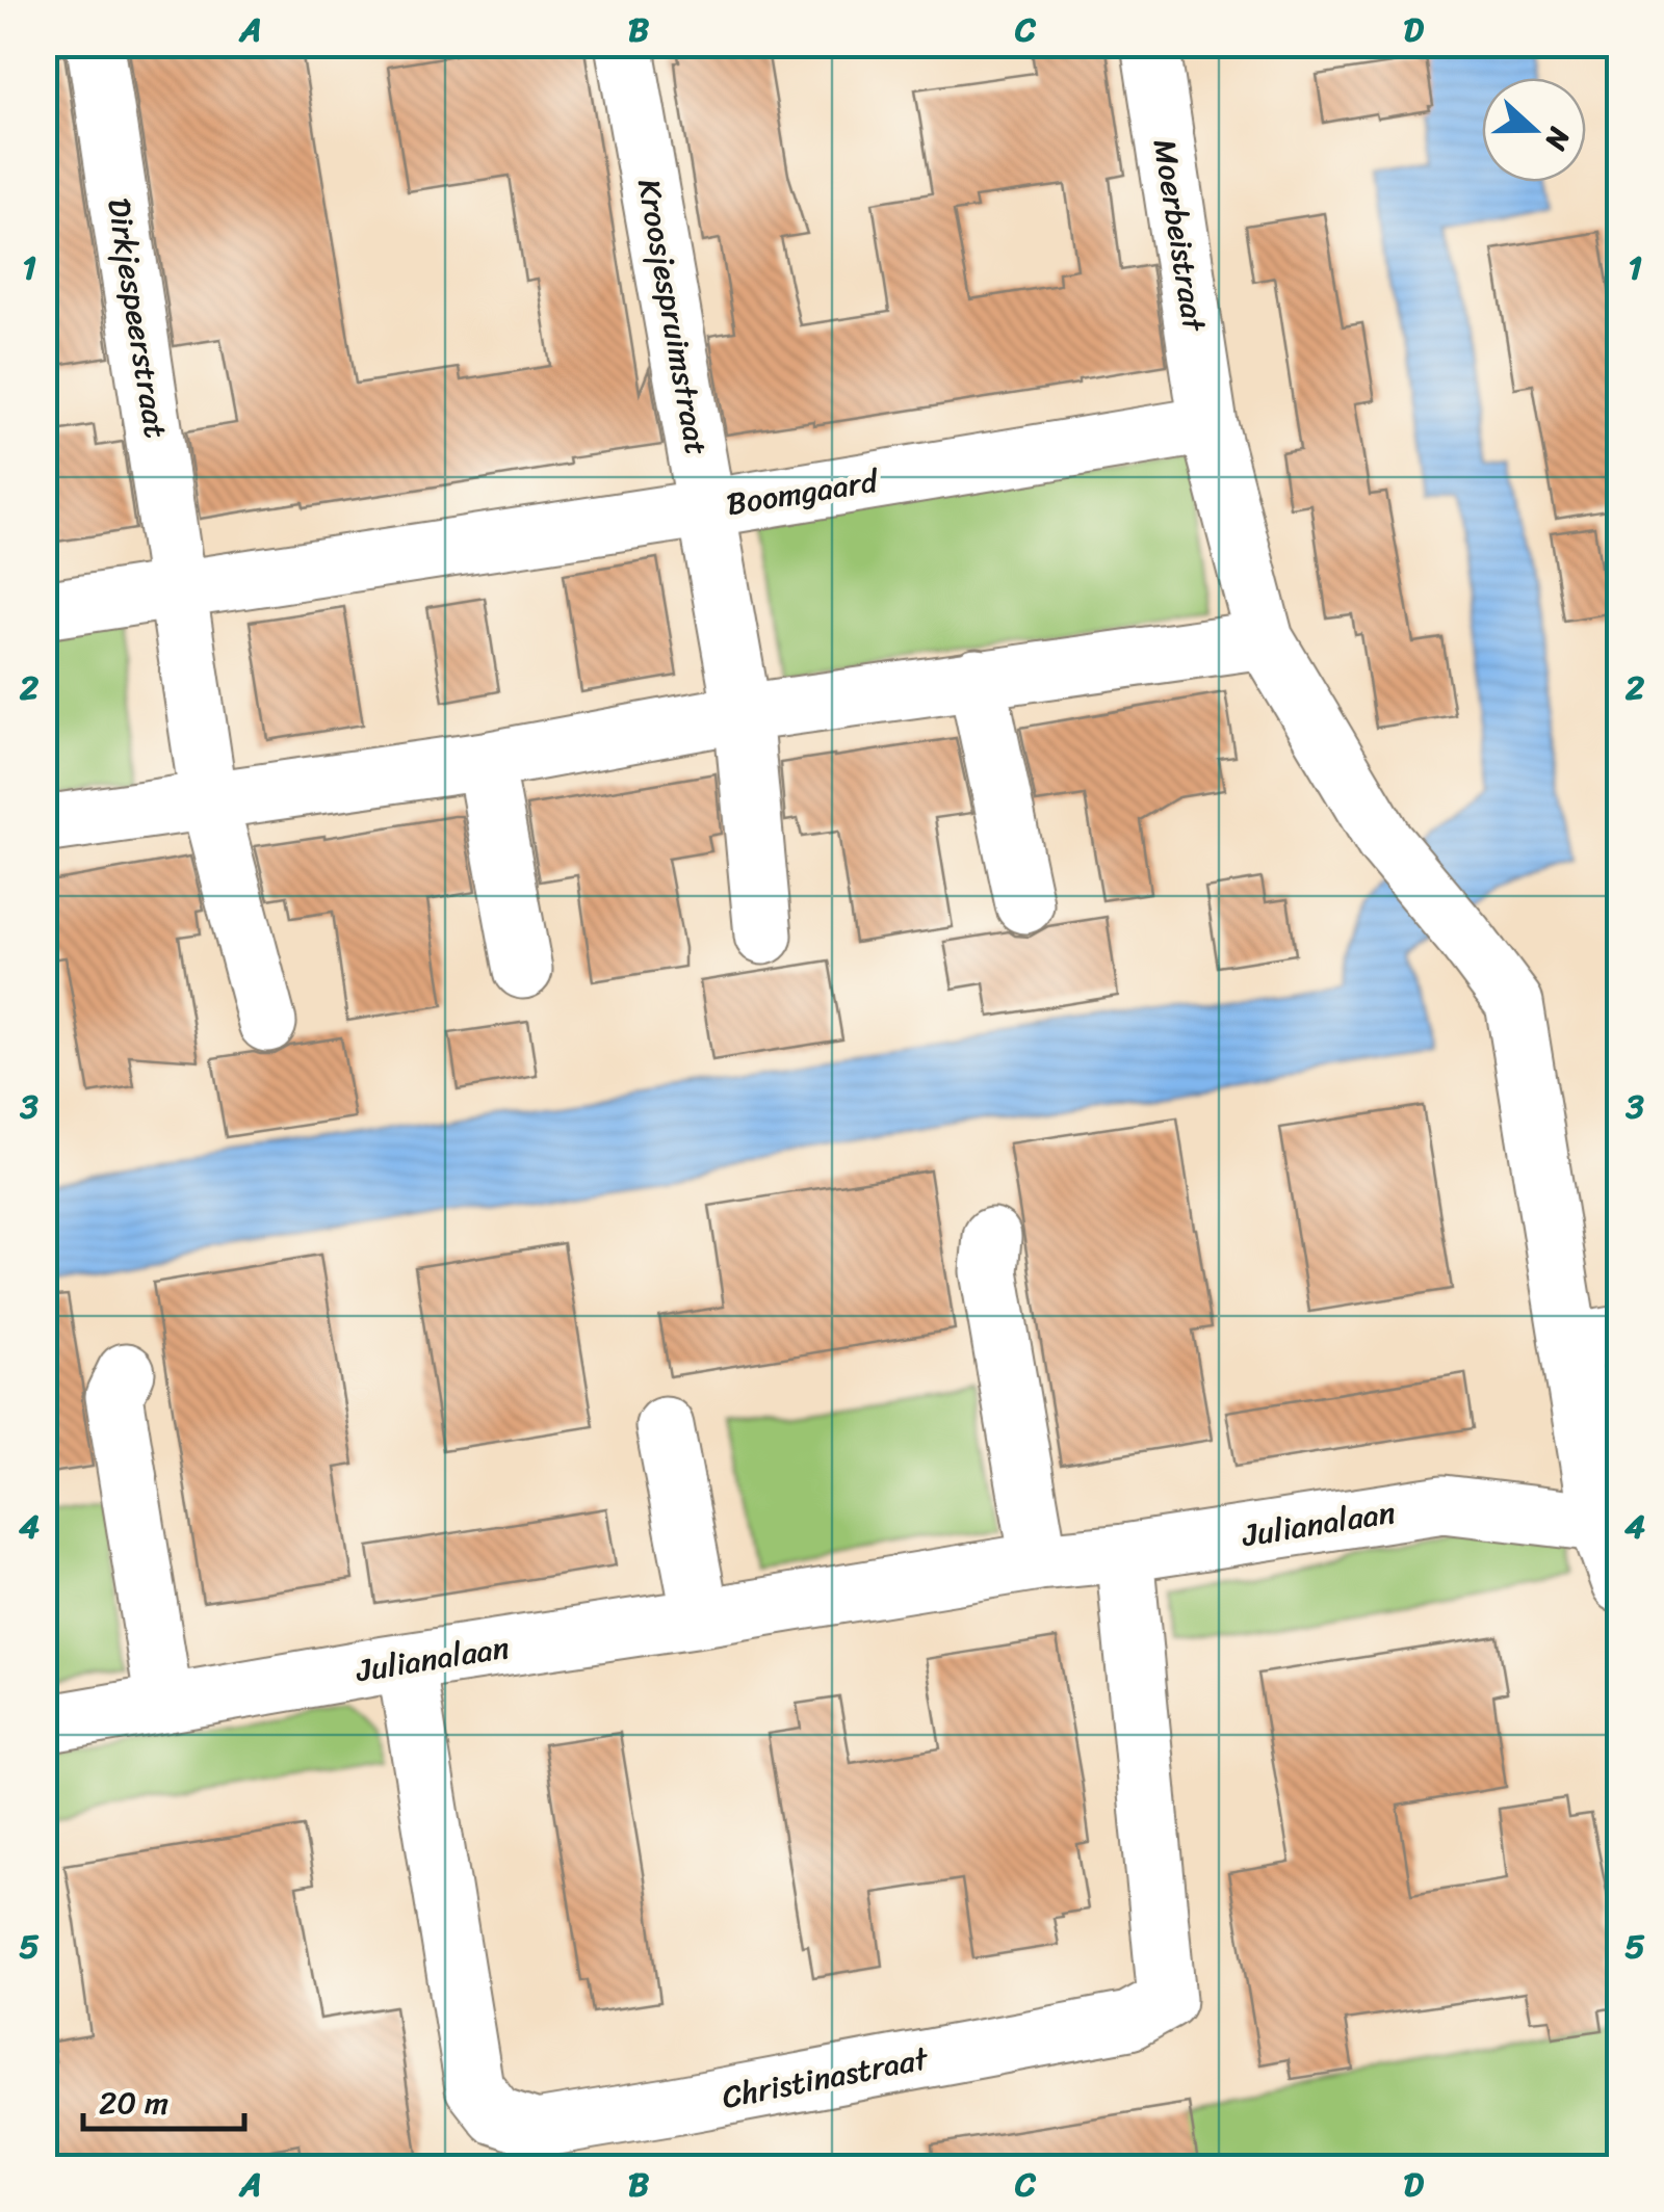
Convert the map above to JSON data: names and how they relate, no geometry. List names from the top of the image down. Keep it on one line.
{"streets":{"street":["Moerbeistraat","Kroosjespruimstraat","Dirkjespeerstraat","Boomgaard","Julianalaan","Christinastraat"]},"crossings":[["Moerbeistraat","Boomgaard"],["Kroosjespruimstraat","Boomgaard"],["Dirkjespeerstraat","Boomgaard"],["Julianalaan","Christinastraat"]],"scale_bar":"20 m","north":"right","grid":{"columns":["A","B","C","D"],"rows":["1","2","3","4","5"]}}
